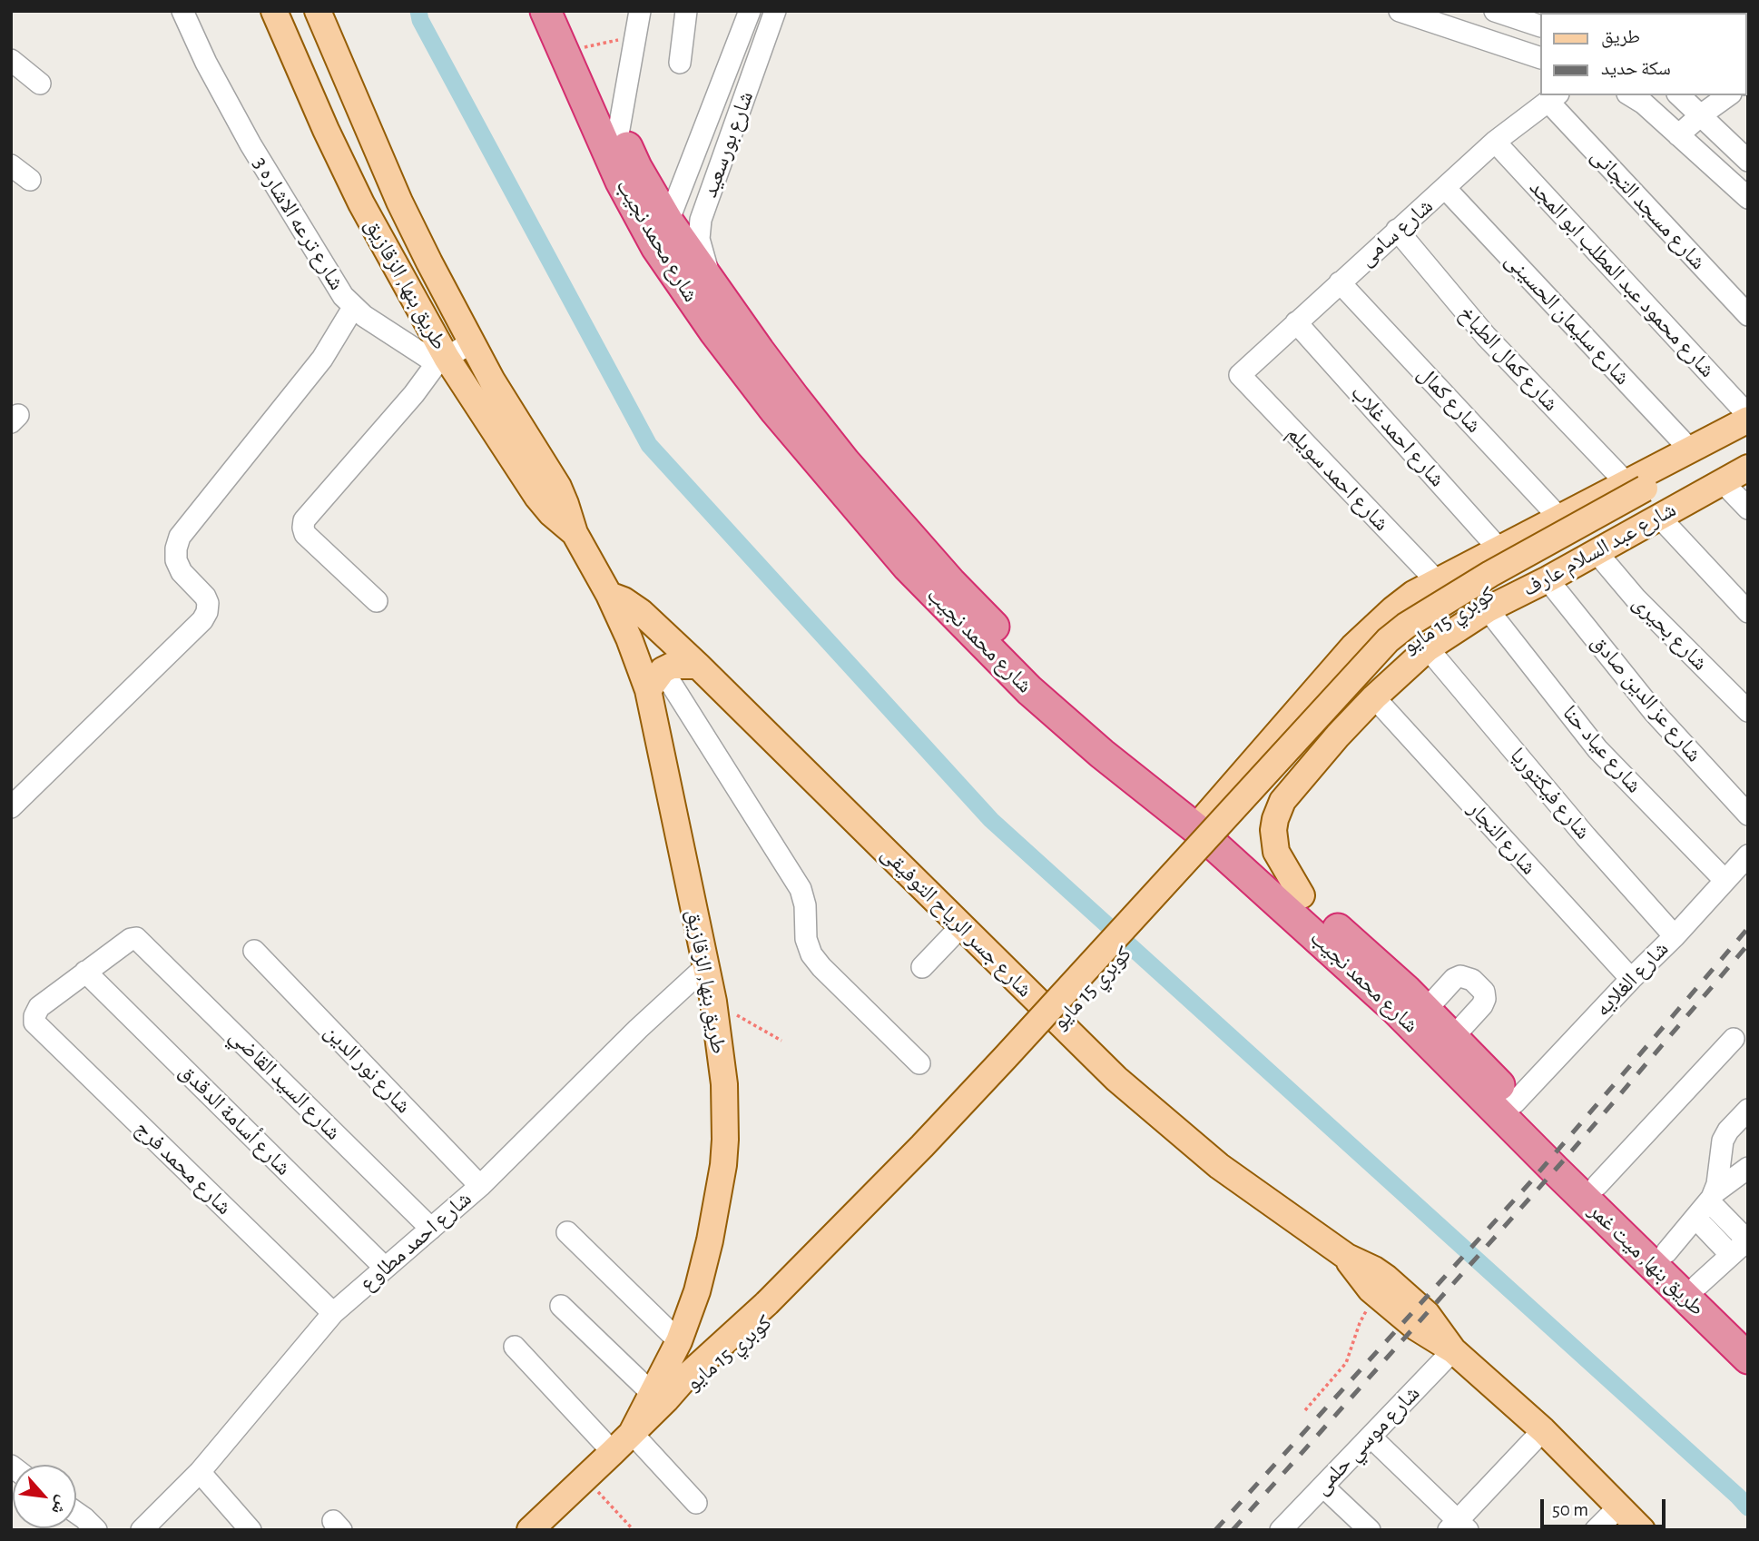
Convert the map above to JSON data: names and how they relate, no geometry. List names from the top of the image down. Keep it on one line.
{"streets":{"highway":["شارع محمد نجيب","طريق بنها, ميت غمر"],"main road":["طريق بنها, الزقازيق","شارع عبد السلام عارف","كوبري 15 مايو","شارع جسر الرياح التوفيقى"],"street":["شارع بورسعيد","شارع مسجد التجانى","شارع ترعه الاشاره 3","شارع سامى","شارع محمود عبد المطلب ابو المجد","شارع سليمان الحسينى","شارع كمال الطباخ","شارع كمال","شارع احمد غلاب","شارع احمد سويلم","شارع بحيرى","شارع عز الدين صادق","شارع عياد حنا","شارع فيكتوريا","شارع النجار","شارع الغلايه","شارع نور الدين","شارع السيد القاضي","شارع أسامة الدقدق","شارع محمد فرج","شارع احمد مطاوع","شارع موسي حلمى"]},"crossings":[["شارع بورسعيد","شارع محمد نجيب"],["شارع مسجد التجانى","شارع سامى"],["شارع ترعه الاشاره 3","طريق بنها, الزقازيق"],["شارع سامى","شارع محمود عبد المطلب ابو المجد"],["شارع سامى","شارع سليمان الحسينى"],["شارع سامى","شارع كمال الطباخ"],["شارع سامى","شارع كمال"],["شارع سامى","شارع احمد غلاب"],["شارع سامى","شارع احمد سويلم"],["شارع محمد نجيب","شارع عبد السلام عارف"],["شارع محمد نجيب","شارع الغلايه"],["شارع محمد نجيب","طريق بنها, ميت غمر"],["طريق بنها, الزقازيق","كوبري 15 مايو"],["طريق بنها, الزقازيق","شارع جسر الرياح التوفيقى"],["طريق بنها, الزقازيق","شارع احمد مطاوع"],["شارع سليمان الحسينى","كوبري 15 مايو"],["شارع كمال الطباخ","شارع عبد السلام عارف"],["شارع كمال الطباخ","كوبري 15 مايو"],["شارع كمال","شارع عبد السلام عارف"],["شارع احمد غلاب","شارع عبد السلام عارف"],["شارع احمد سويلم","شارع عبد السلام عارف"],["شارع عبد السلام عارف","كوبري 15 مايو"],["شارع عبد السلام عارف","شارع بحيرى"],["شارع عبد السلام عارف","شارع عز الدين صادق"],["شارع عبد السلام عارف","شارع عياد حنا"],["شارع عبد السلام عارف","شارع فيكتوريا"],["شارع عبد السلام عارف","شارع النجار"],["شارع عياد حنا","شارع الغلايه"],["شارع فيكتوريا","شارع الغلايه"],["شارع النجار","شارع الغلايه"],["شارع جسر الرياح التوفيقى","شارع موسي حلمى"],["شارع نور الدين","شارع احمد مطاوع"],["شارع السيد القاضي","شارع أسامة الدقدق"],["شارع السيد القاضي","شارع محمد فرج"],["شارع السيد القاضي","شارع احمد مطاوع"],["شارع أسامة الدقدق","شارع محمد فرج"],["شارع أسامة الدقدق","شارع احمد مطاوع"],["شارع محمد فرج","شارع احمد مطاوع"]],"legend":["طريق","سكة حديد"],"scale_bar":"50 m","north":"bottom right"}
